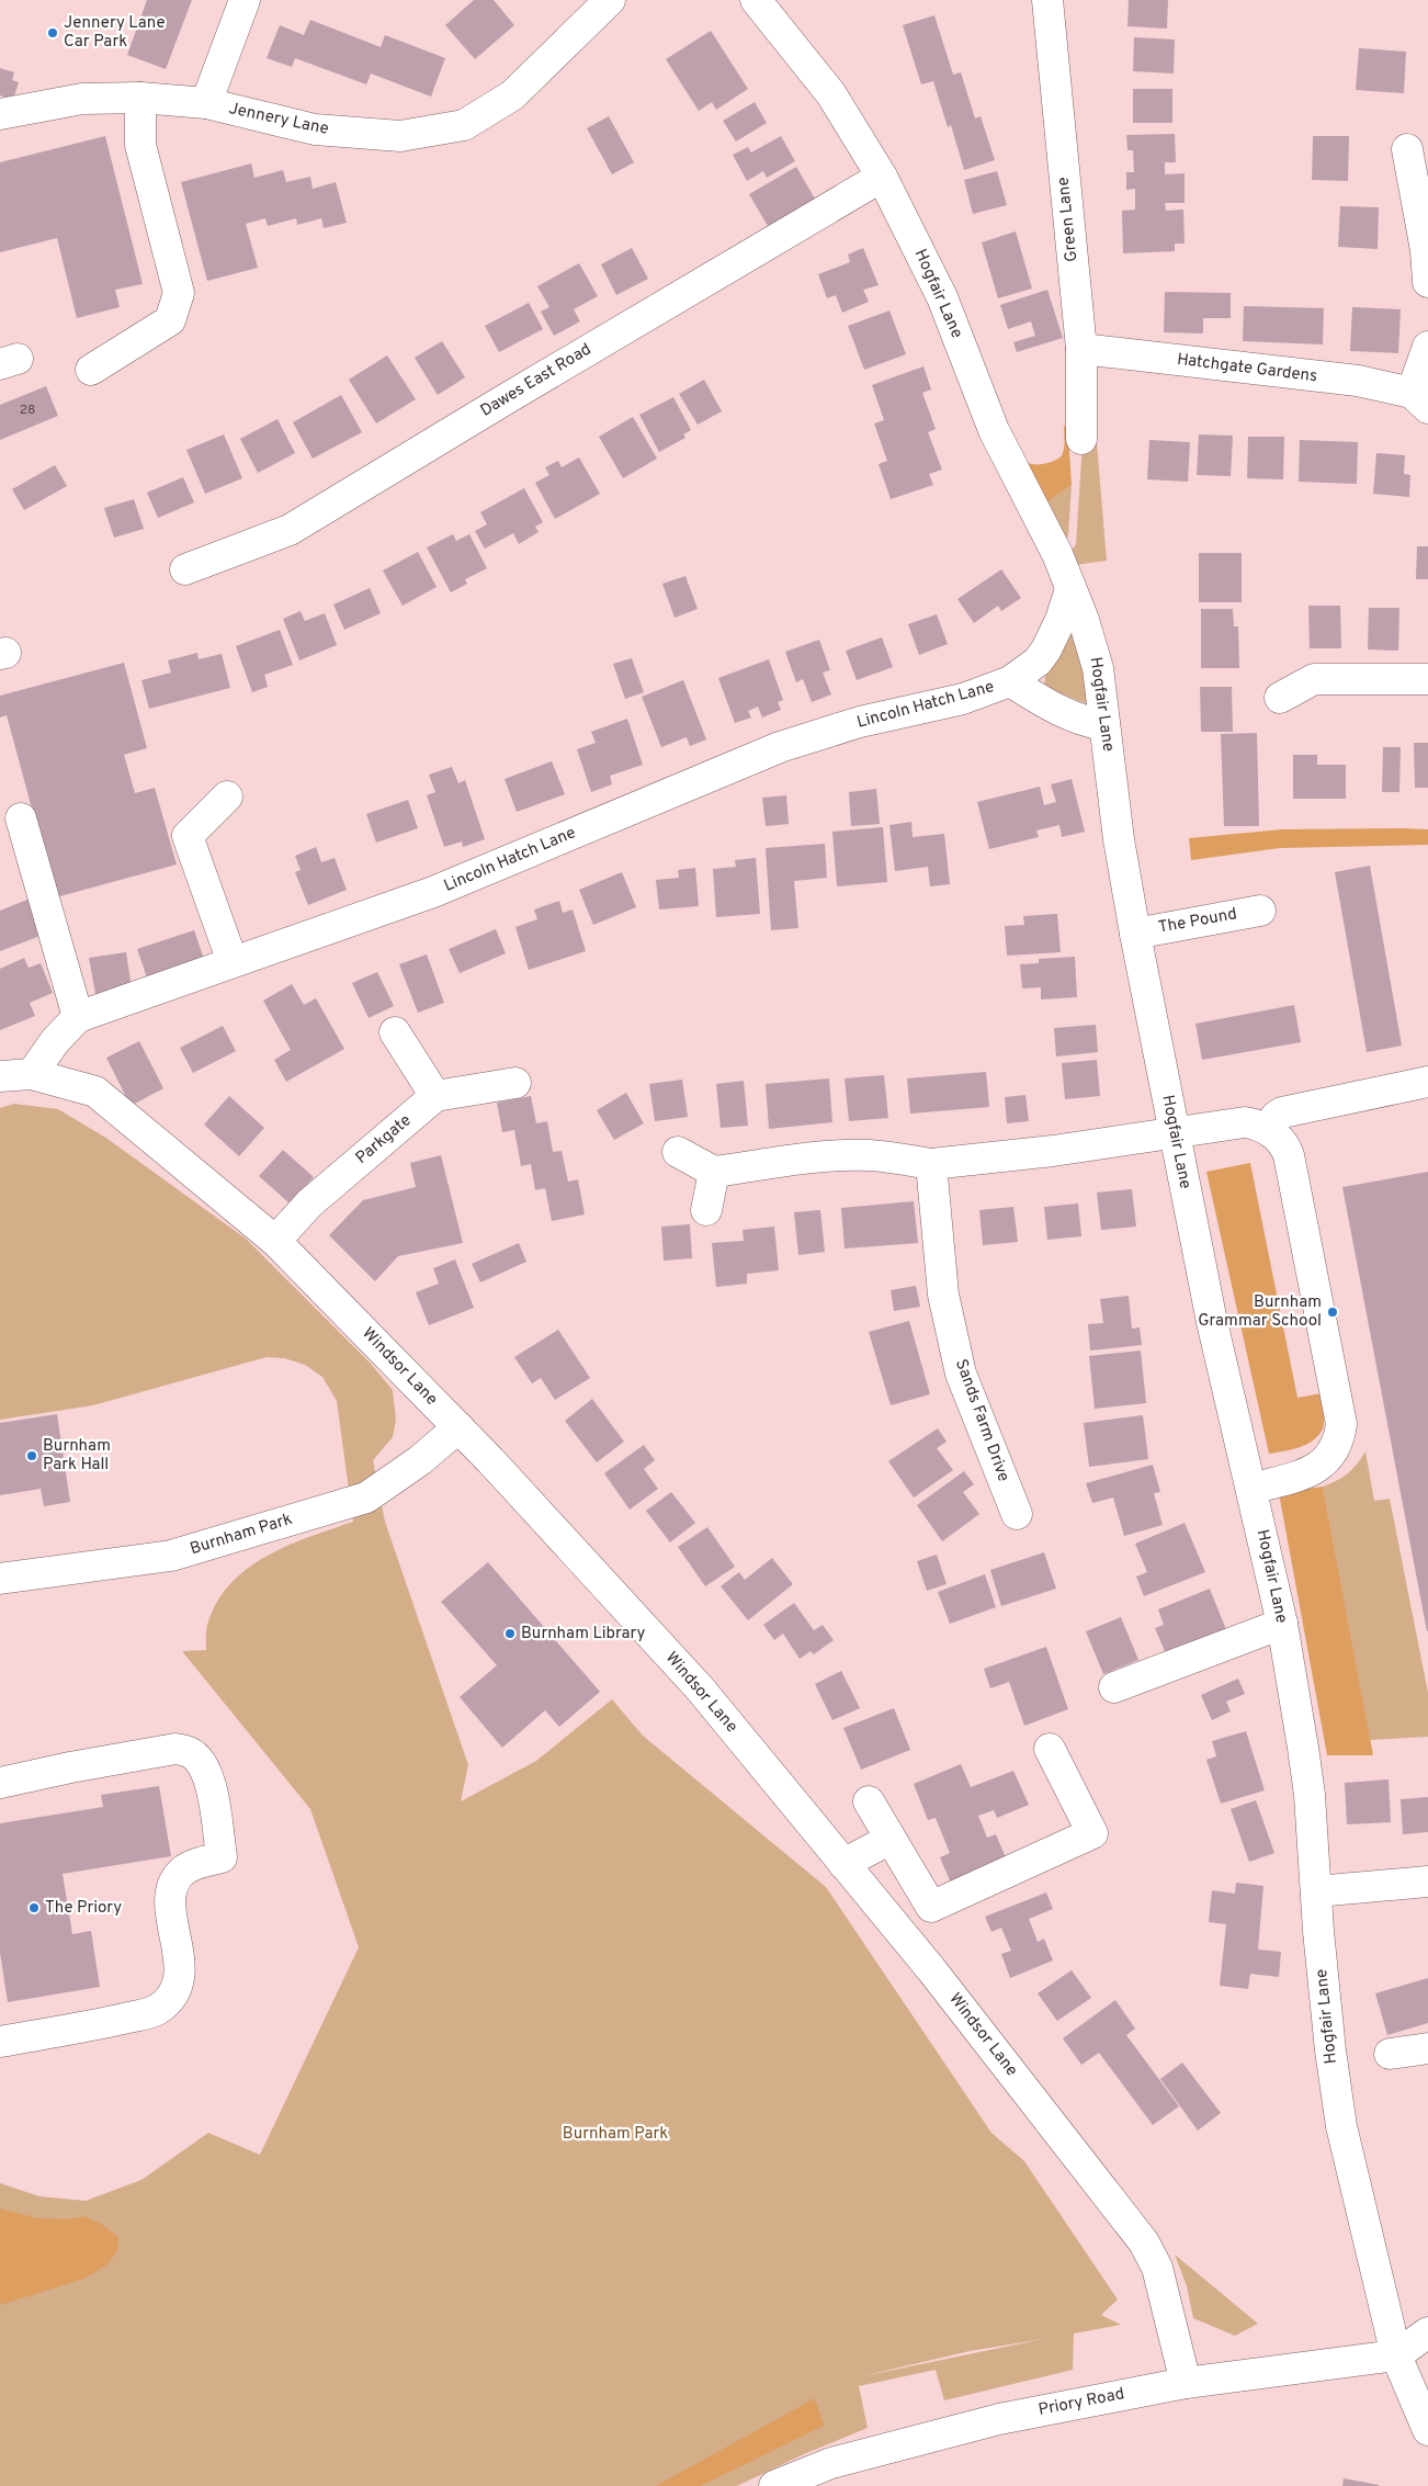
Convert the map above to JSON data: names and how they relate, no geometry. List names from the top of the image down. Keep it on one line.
{"streets":{"street":["Jennery Lane","Green Lane","Hogfair Lane","Hatchgate Gardens","Dawes East Road","Lincoln Hatch Lane","The Pound","Parkgate","Windsor Lane","Sands Farm Drive","Burnham Park","Priory Road"]},"crossings":[["Green Lane","Hatchgate Gardens"],["Hogfair Lane","Dawes East Road"],["Hogfair Lane","Lincoln Hatch Lane"],["Hogfair Lane","The Pound"],["Hogfair Lane","Priory Road"],["Lincoln Hatch Lane","Windsor Lane"],["Parkgate","Windsor Lane"],["Windsor Lane","Burnham Park"],["Windsor Lane","Priory Road"]],"parks":["Burnham Park"],"places":["Jennery Lane Car Park","Burnham Grammar School","Burnham Park Hall","Burnham Library","The Priory"],"house_numbers":["28"]}
